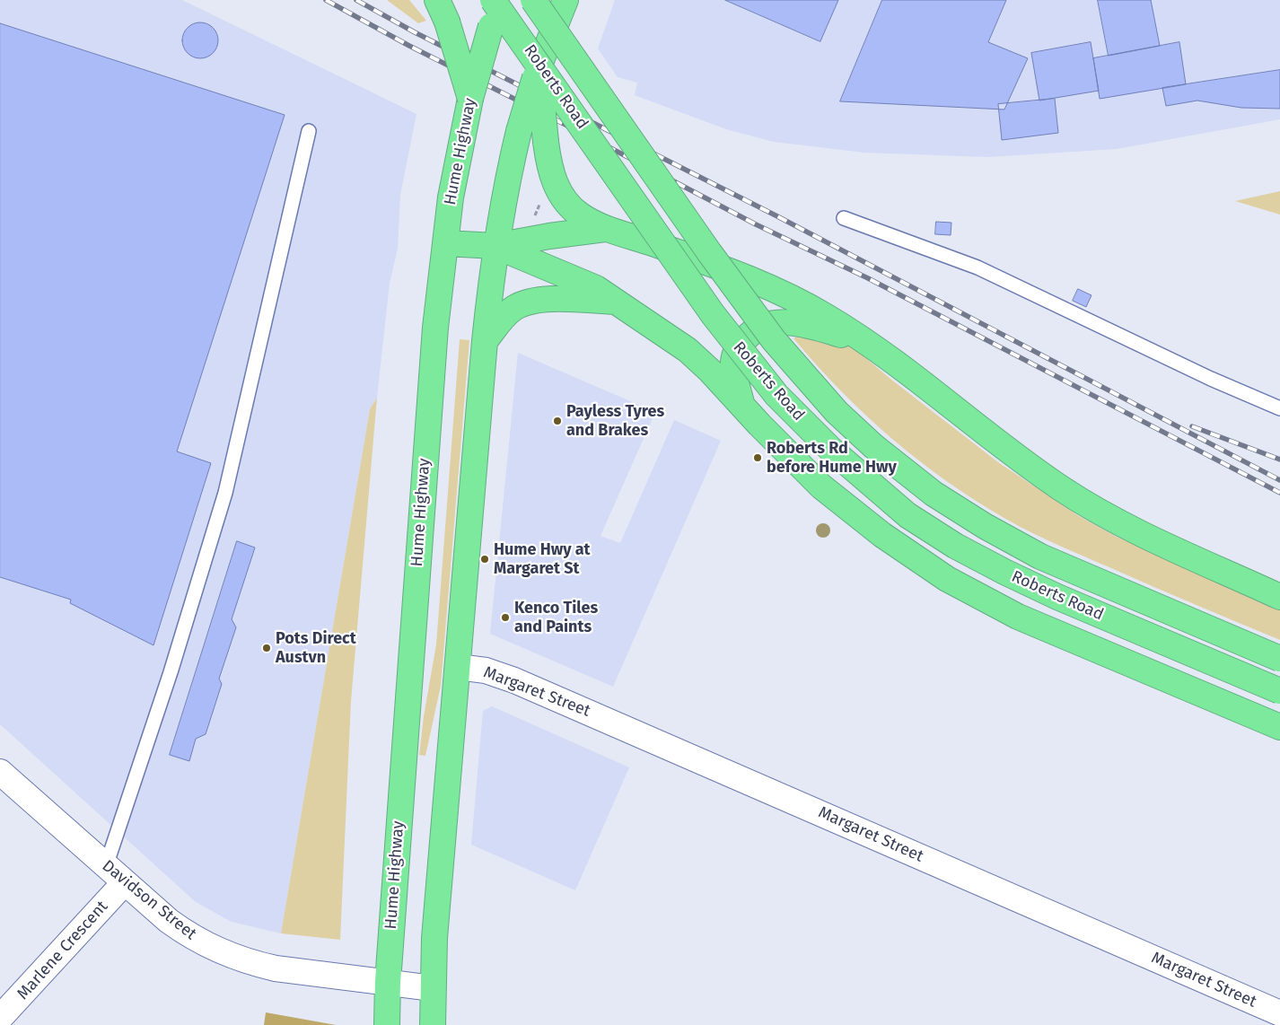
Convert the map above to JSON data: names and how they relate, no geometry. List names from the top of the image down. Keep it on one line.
{"streets":{"highway":["Roberts Road","Hume Highway"],"street":["Margaret Street","Davidson Street","Marlene Crescent"]},"crossings":[["Roberts Road","Hume Highway"],["Hume Highway","Davidson Street"],["Davidson Street","Marlene Crescent"]],"places":["Payless Tyres and Brakes","Roberts Rd before Hume Hwy","Hume Hwy at Margaret St","Kenco Tiles and Paints","Pots Direct Austvn"]}
